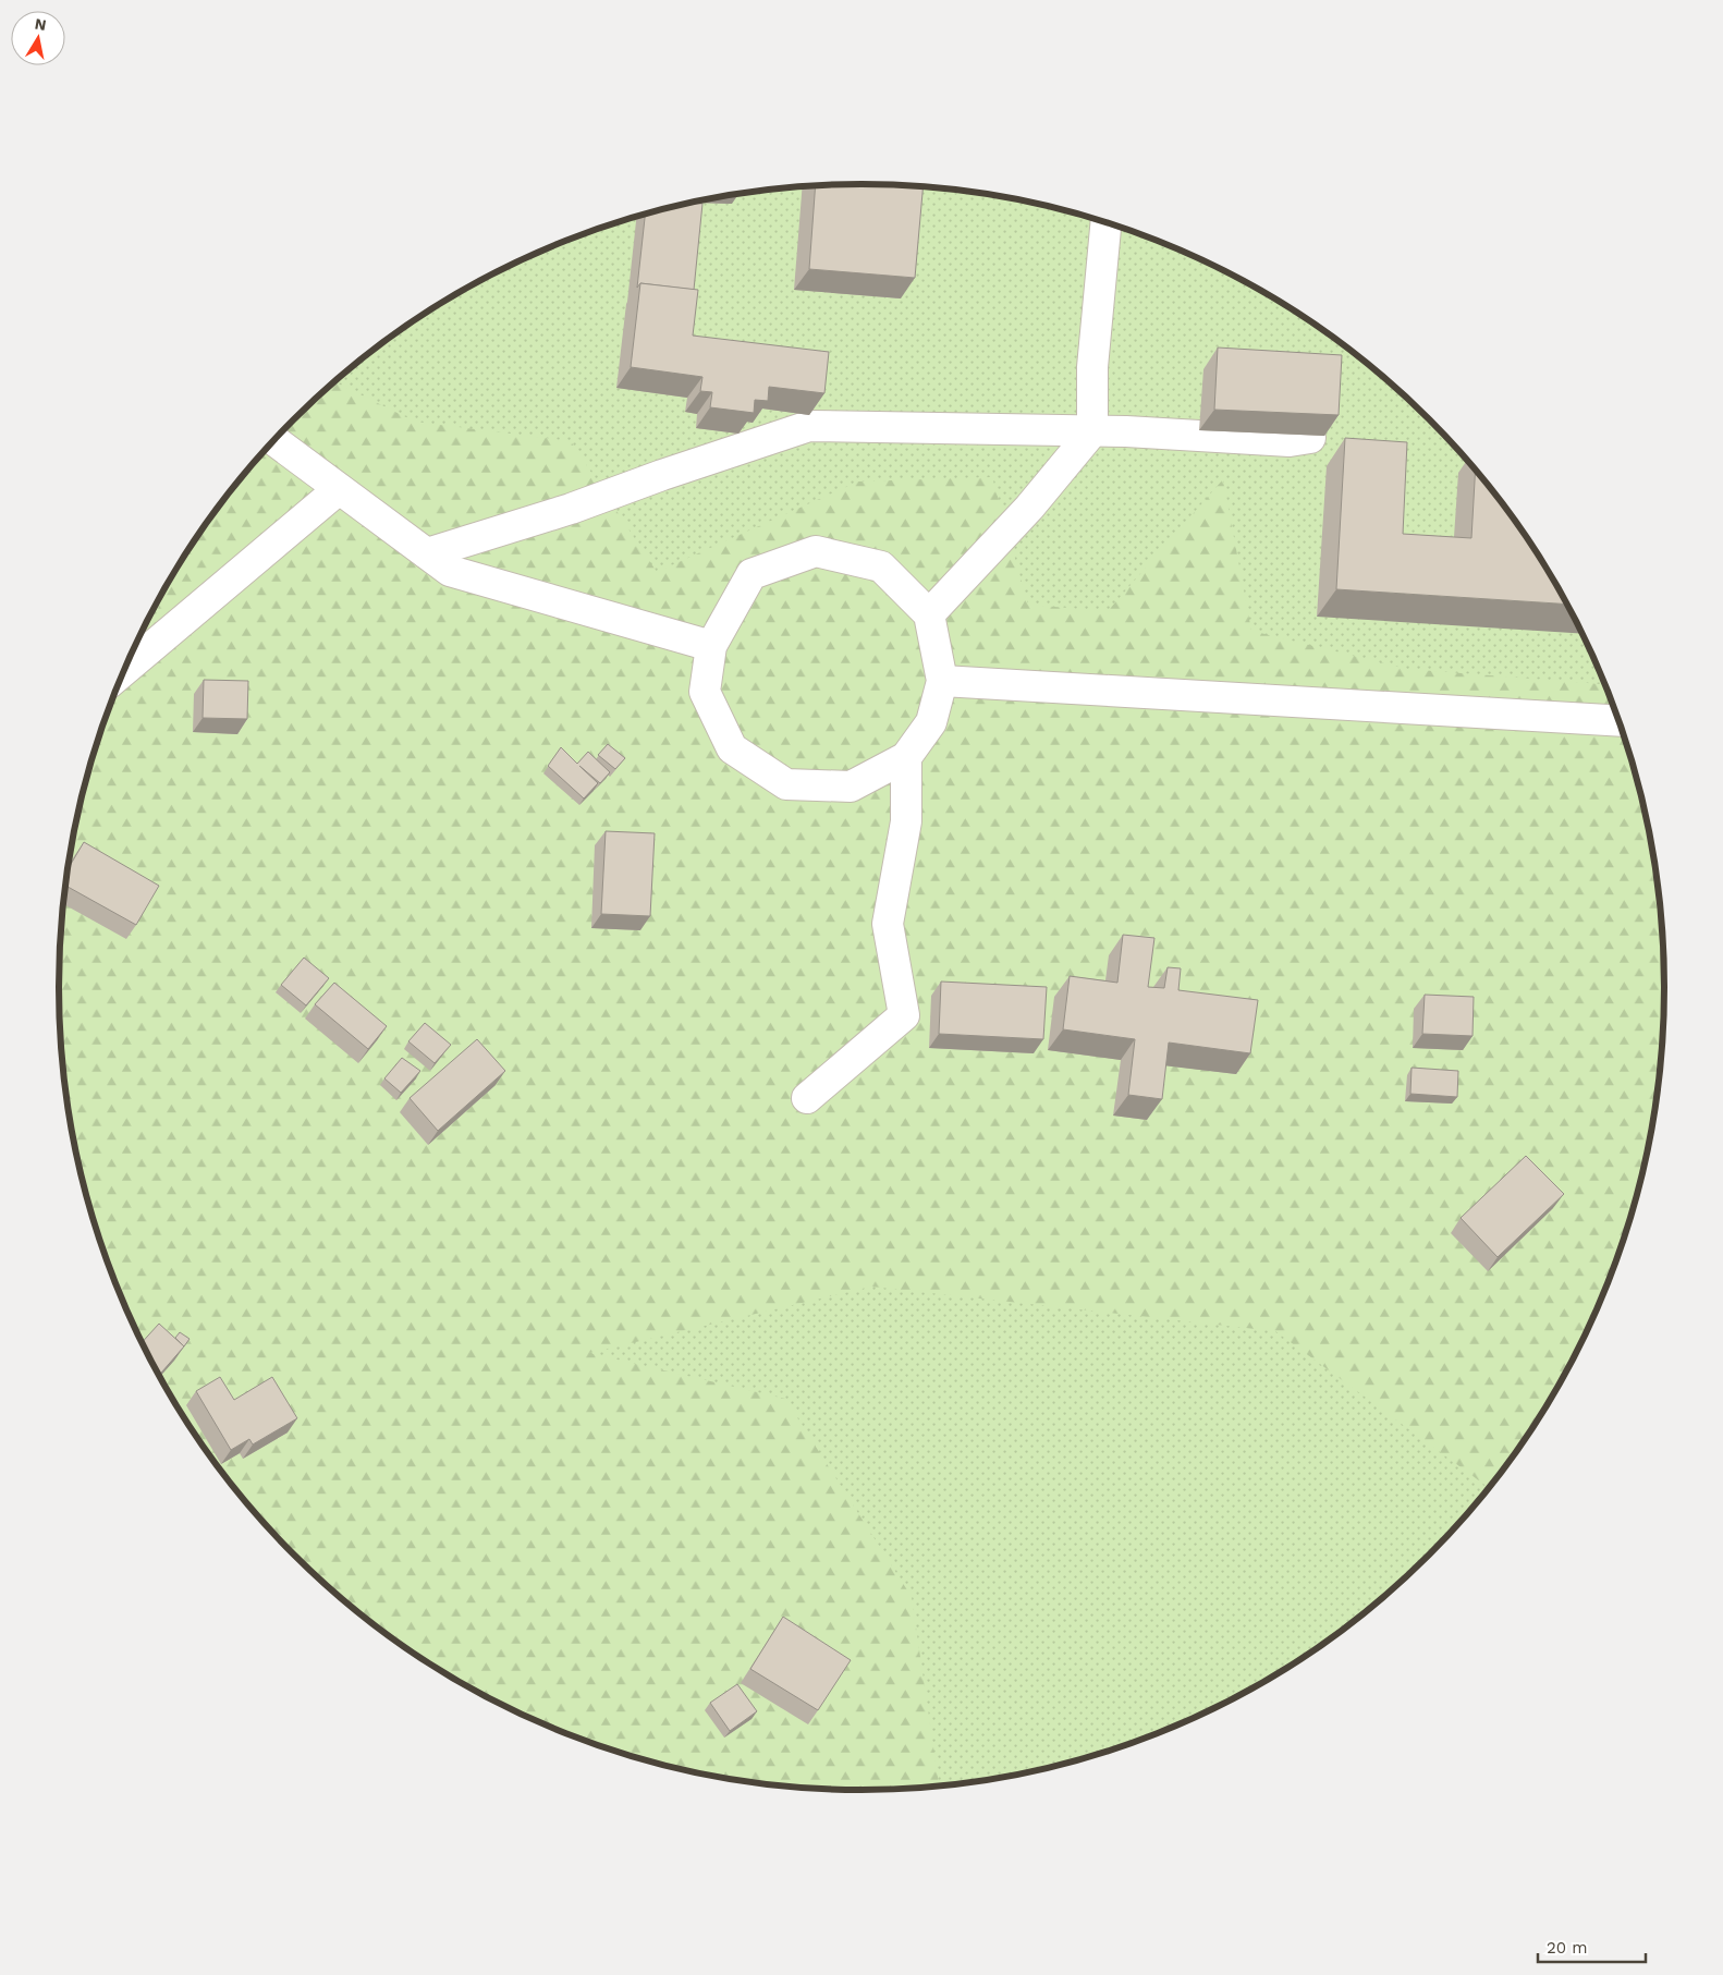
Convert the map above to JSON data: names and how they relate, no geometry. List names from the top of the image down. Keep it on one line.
{"scale_bar":"20 m","north":"top"}
